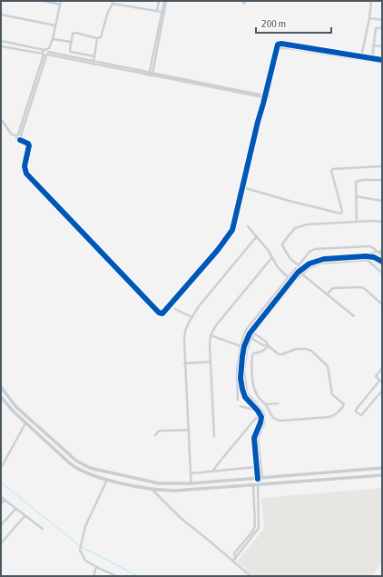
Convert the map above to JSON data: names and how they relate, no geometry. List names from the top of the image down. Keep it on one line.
{"scale_bar":"200 m"}
